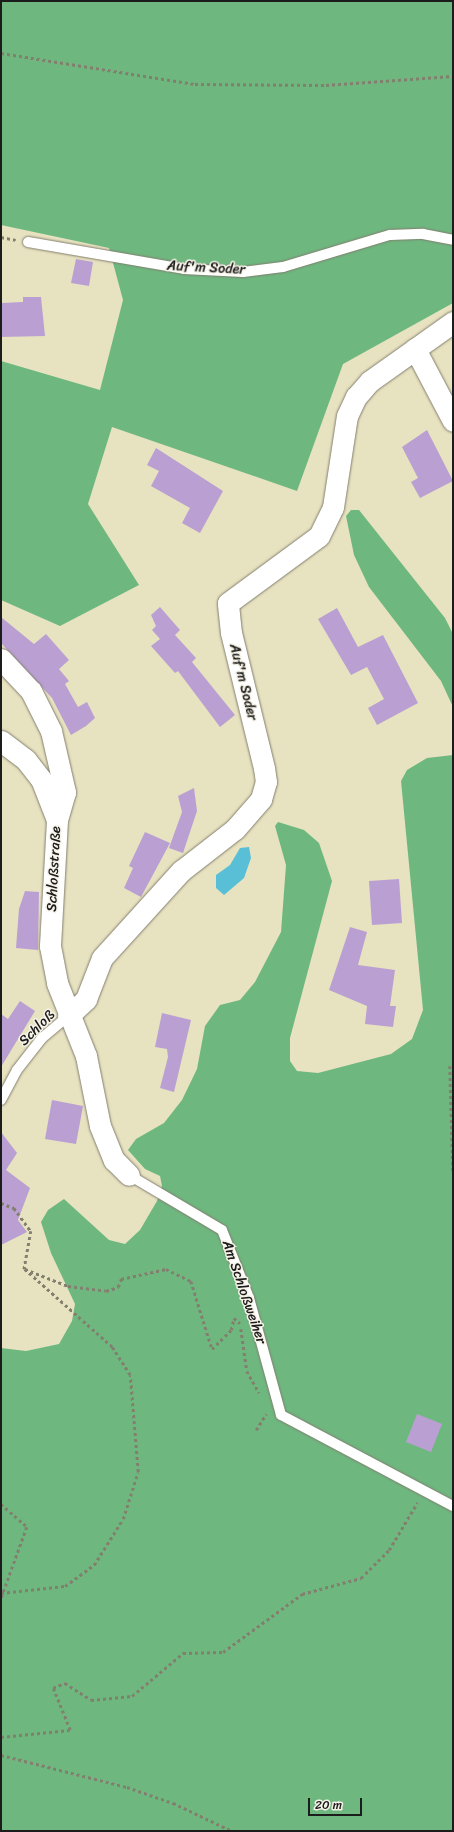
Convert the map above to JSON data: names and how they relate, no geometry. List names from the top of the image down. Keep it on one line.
{"streets":{"street":["Auf'm Soder","Schloßstraße","Am Schloßweiher"],"lane":["Schloß"]},"crossings":[["Auf'm Soder","Schloßstraße"],["Auf'm Soder","Schloß"],["Auf'm Soder","Am Schloßweiher"],["Schloßstraße","Schloß"],["Schloßstraße","Am Schloßweiher"],["Schloß","Am Schloßweiher"]],"scale_bar":"20 m"}
